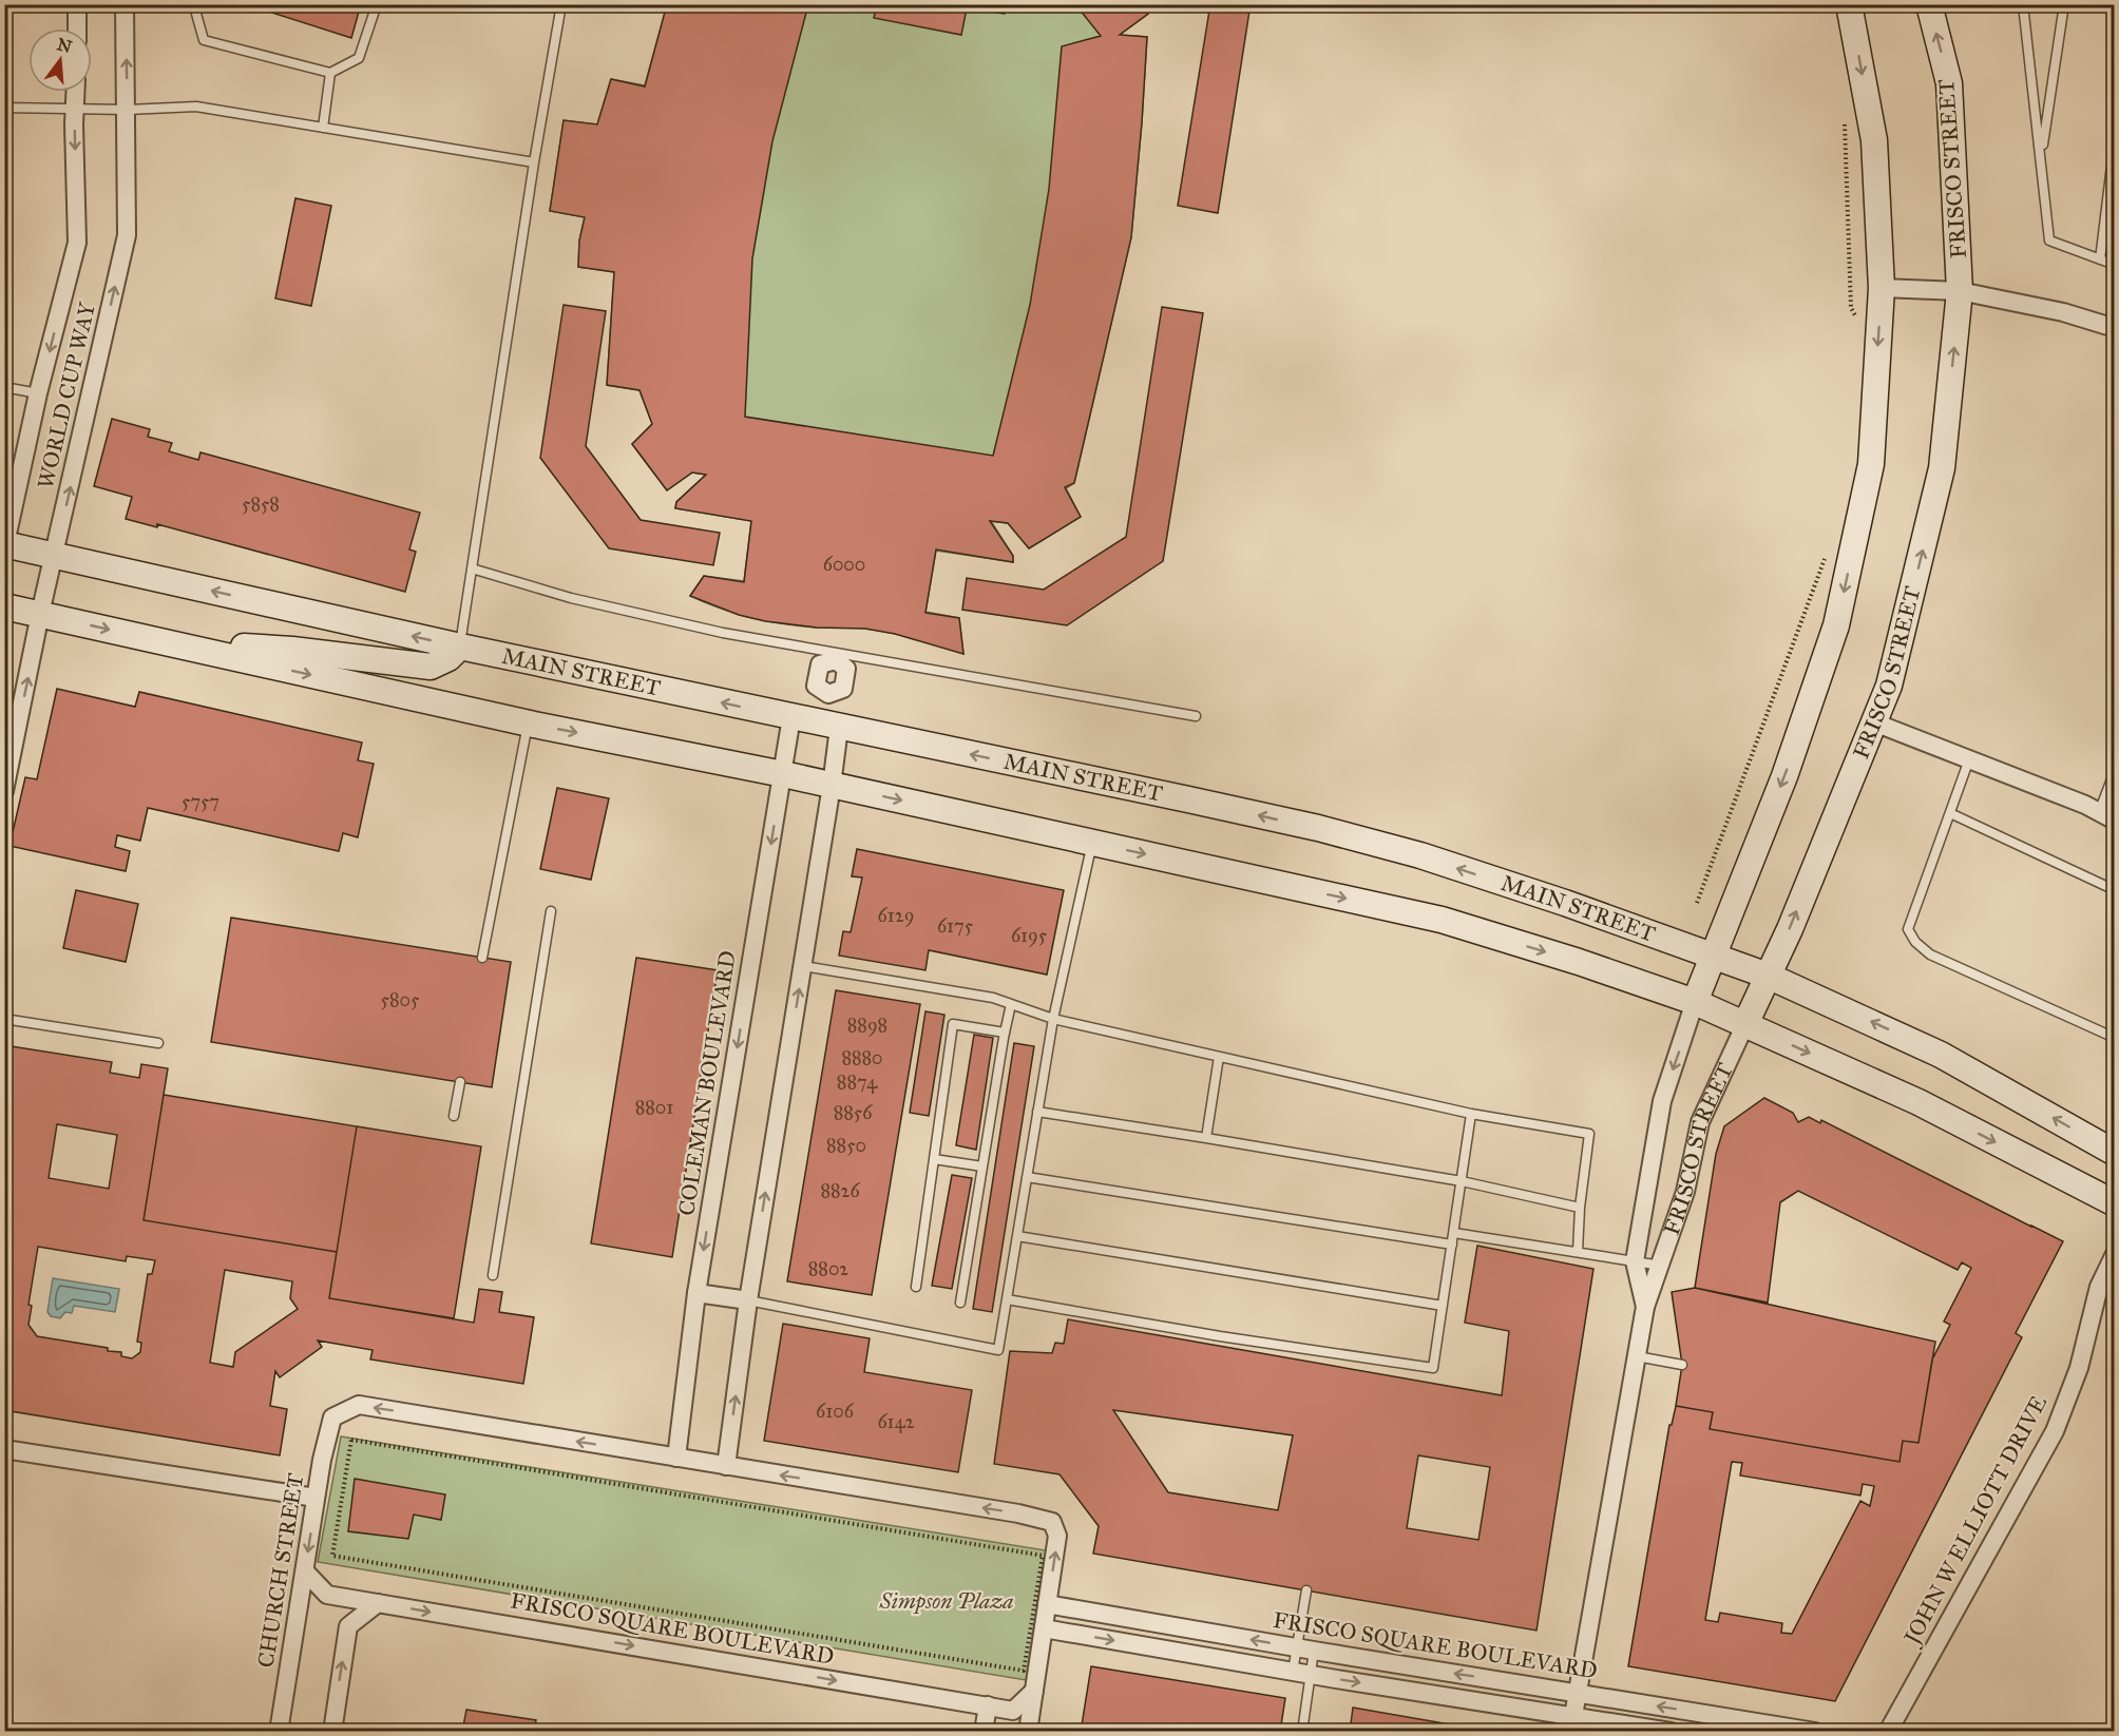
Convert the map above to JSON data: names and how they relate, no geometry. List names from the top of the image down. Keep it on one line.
{"streets":{"main road":["FRISCO STREET","MAIN STREET"],"street":["WORLD CUP WAY","COLEMAN BOULEVARD","JOHN W ELLIOTT DRIVE","CHURCH STREET","FRISCO SQUARE BOULEVARD"]},"crossings":[["FRISCO STREET","MAIN STREET"],["FRISCO STREET","FRISCO SQUARE BOULEVARD"],["WORLD CUP WAY","MAIN STREET"],["MAIN STREET","COLEMAN BOULEVARD"],["COLEMAN BOULEVARD","CHURCH STREET"],["CHURCH STREET","FRISCO SQUARE BOULEVARD"]],"parks":["Simpson Plaza"],"house_numbers":["5858","6000","5757","6129","6175","6195","5805","8898","8880","8874","8801","8856","8850","8826","8802","6106","6142"],"north":"top"}
